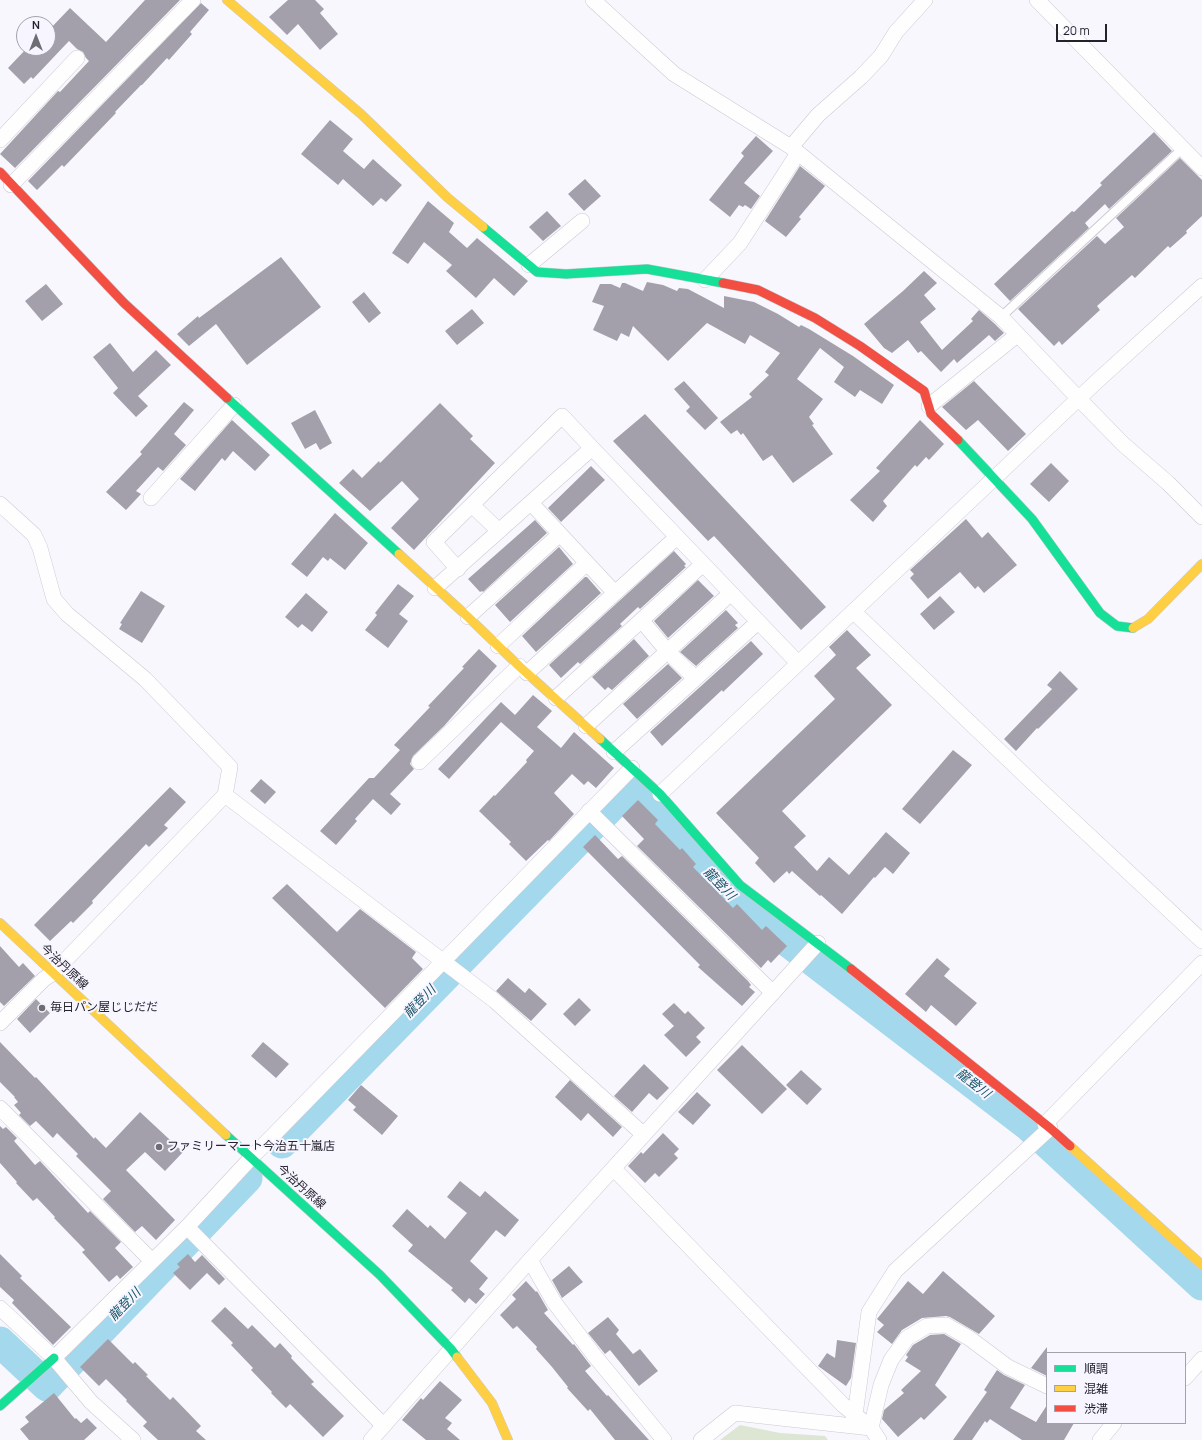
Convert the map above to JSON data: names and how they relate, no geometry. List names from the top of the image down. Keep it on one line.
{"streets":{"street":["今治丹原線"]},"water":["龍登川"],"places":["毎日パン屋じじだだ","ファミリーマート今治五十嵐店"],"legend":["順調","混雑","渋滞"],"scale_bar":"20 m","north":"top"}
